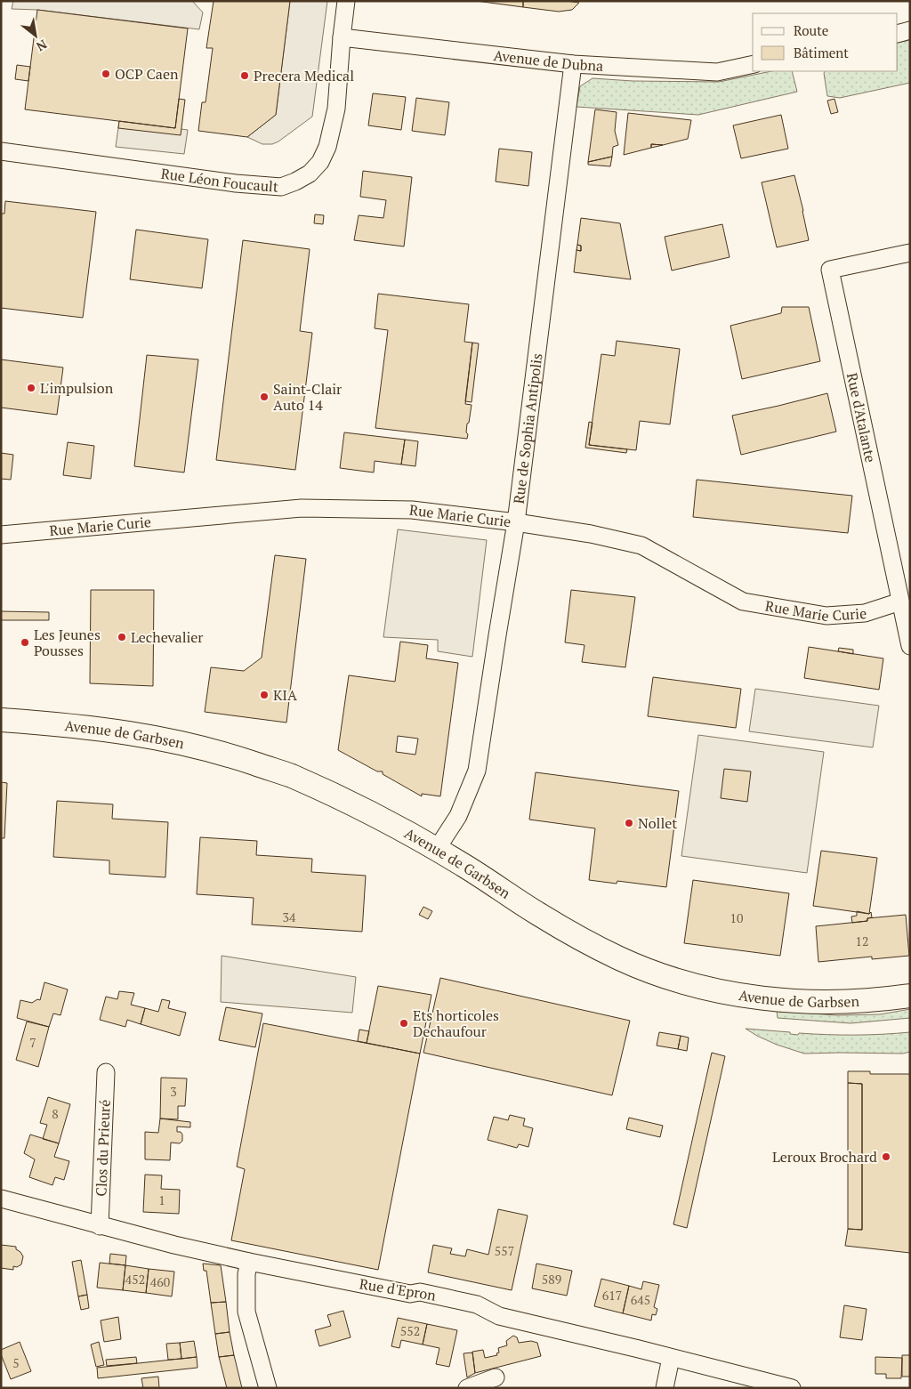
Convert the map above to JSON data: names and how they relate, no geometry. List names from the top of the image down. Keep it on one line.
{"streets":{"main road":["Avenue de Garbsen"],"street":["Avenue de Dubna","Rue Léon Foucault","Rue d'Atalante","Rue de Sophia Antipolis","Rue Marie Curie","Clos du Prieuré","Rue d'Epron"]},"crossings":[["Avenue de Dubna","Rue Léon Foucault"],["Avenue de Dubna","Rue de Sophia Antipolis"],["Rue d'Atalante","Rue Marie Curie"],["Rue de Sophia Antipolis","Rue Marie Curie"],["Rue de Sophia Antipolis","Avenue de Garbsen"],["Clos du Prieuré","Rue d'Epron"]],"places":["OCP Caen","Precera Medical","L'impulsion","Saint-Clair Auto 14","Lechevalier","Les Jeunes Pousses","KIA","Nollet","Ets horticoles Dechaufour","Leroux Brochard"],"house_numbers":["34","10","12","7","3","8","1","557","452","589","460","617","645","552","5"],"legend":["Route","Bâtiment"],"north":"bottom right"}
